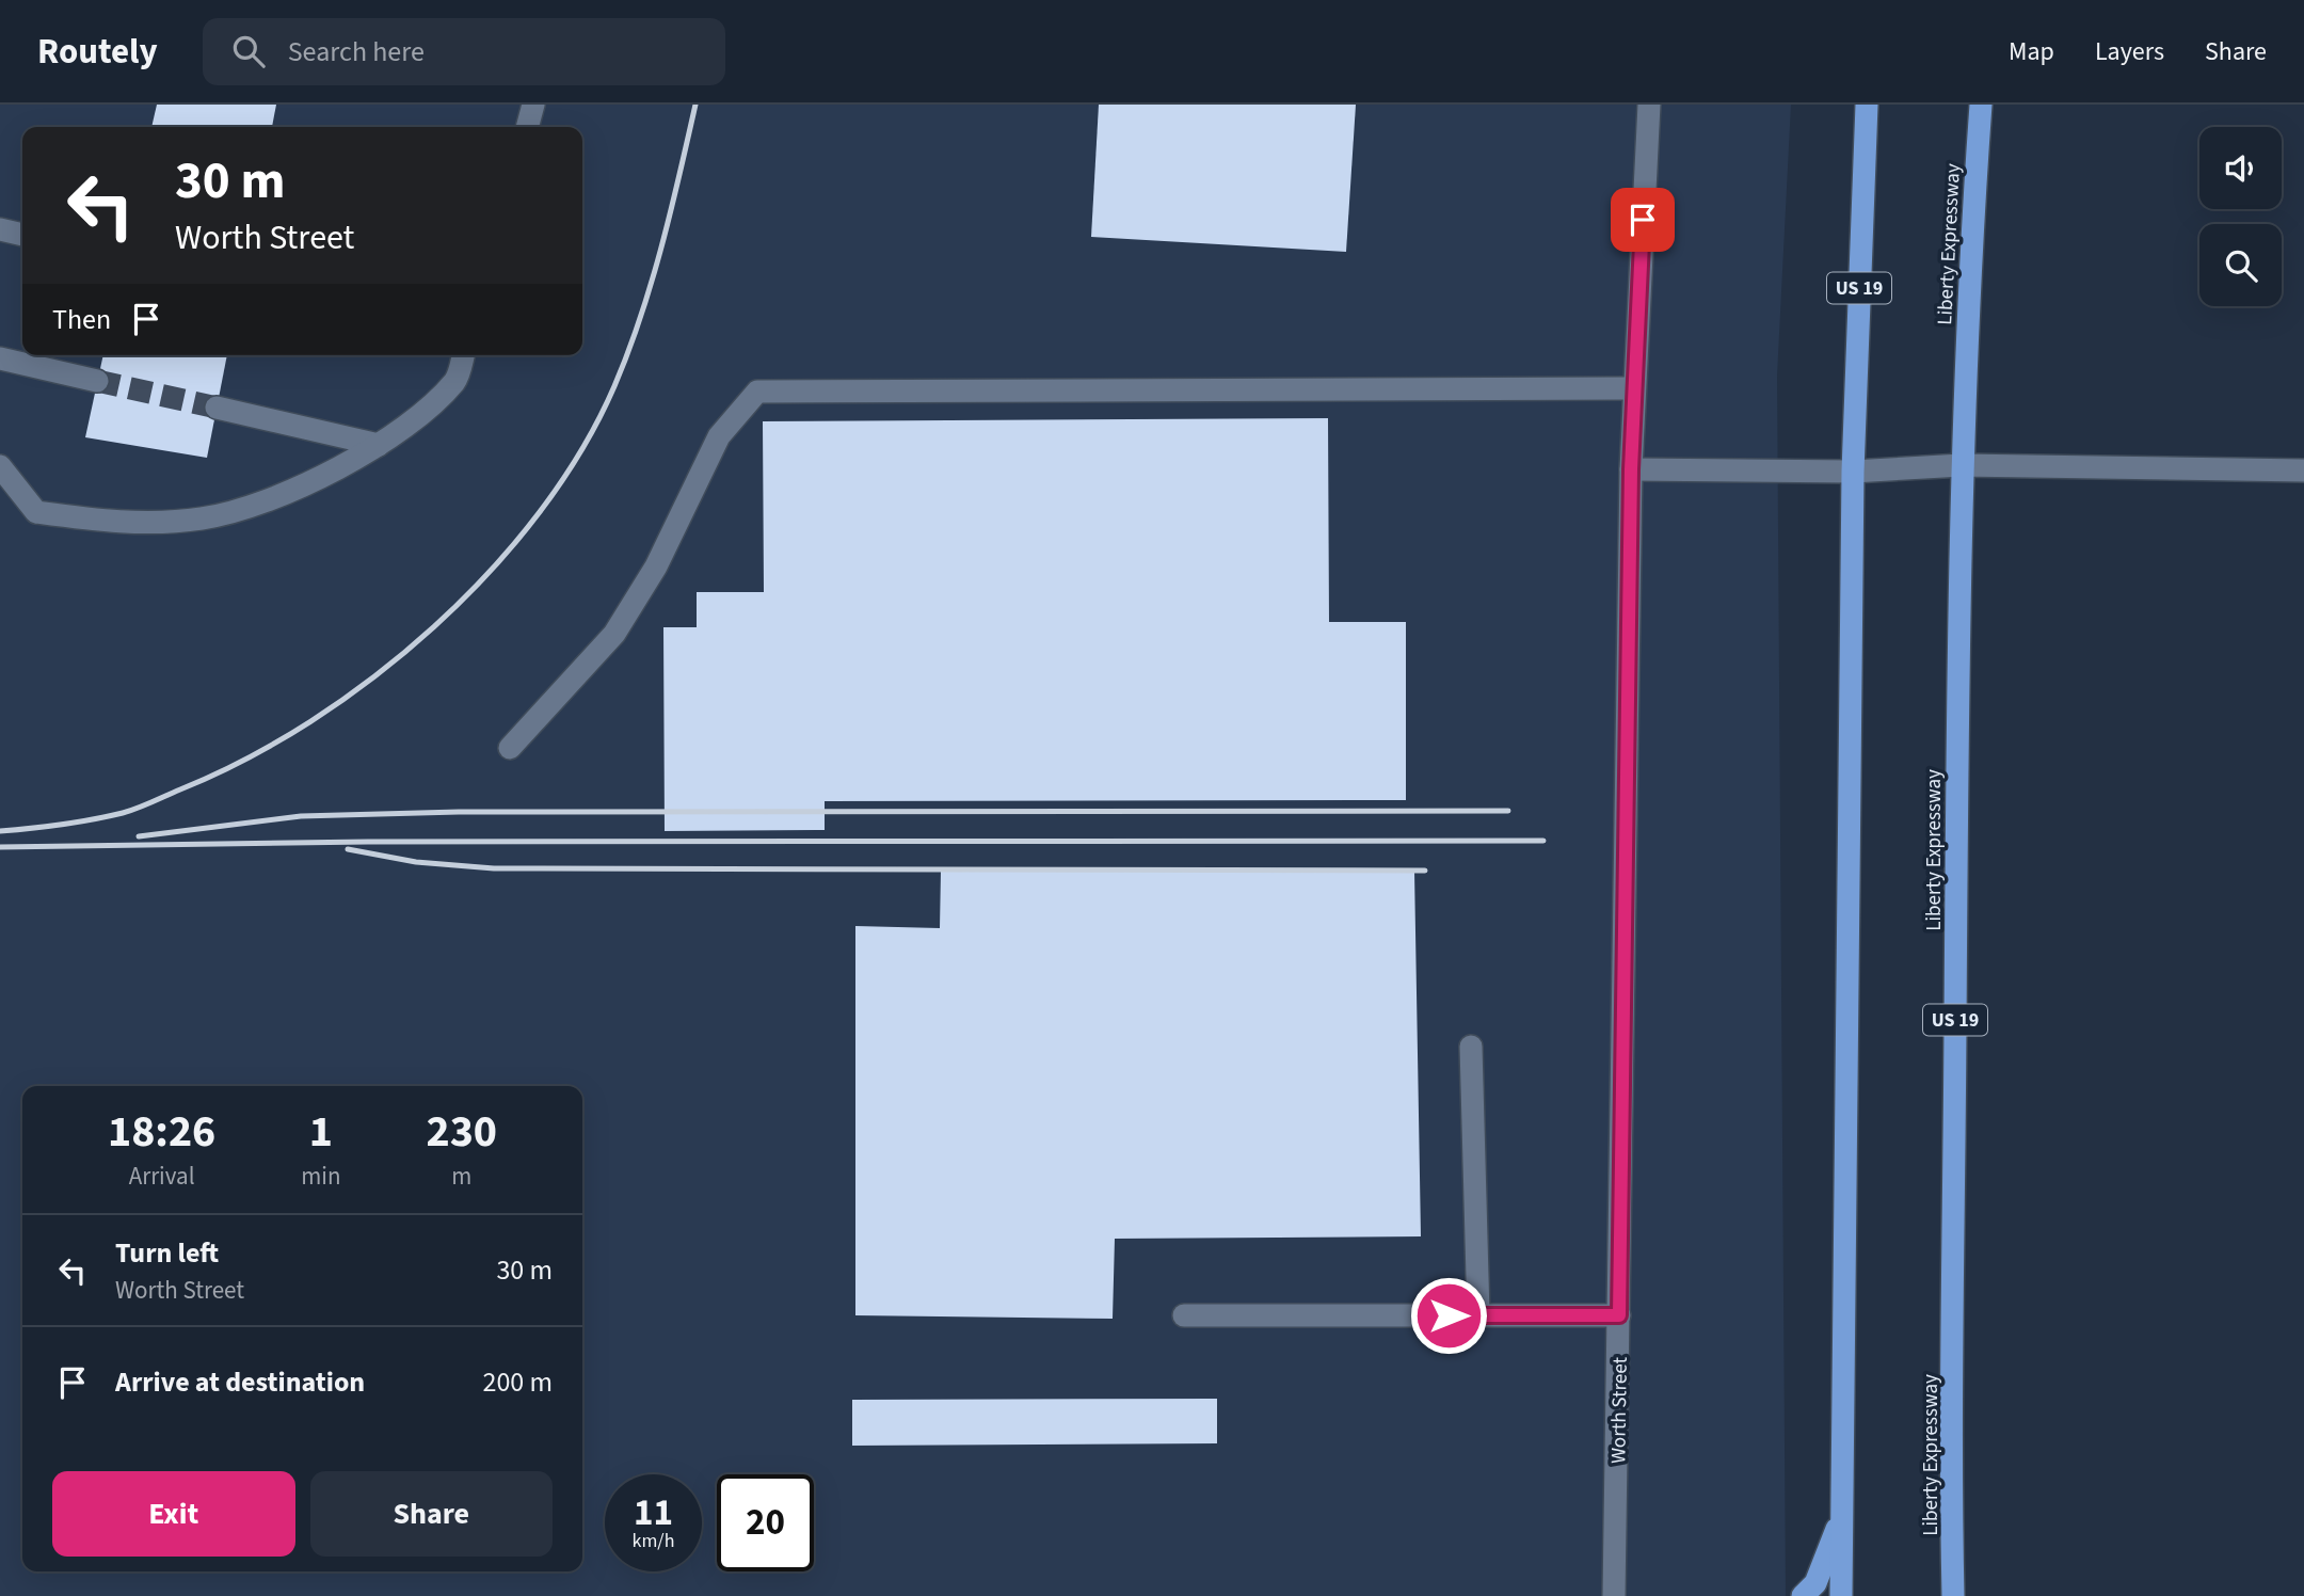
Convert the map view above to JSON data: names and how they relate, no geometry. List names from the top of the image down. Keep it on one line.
{"streets":{"highway":["Liberty Expressway","US 19"],"street":["Worth Street"]},"page":{"header":"Routely","search":"Search here","nav":["Map","Layers","Share"],"turn":["30 m","Worth Street"],"then":"Then","eta":["18:26","Arrival","1","min","230","m"],"list":[{"name":"Turn left","note":"Worth Street","value":"30 m"},{"name":"Arrive at destination","value":"200 m"}],"buttons":["Exit","Share"],"speed":"11 km/h","limit":"20"}}
